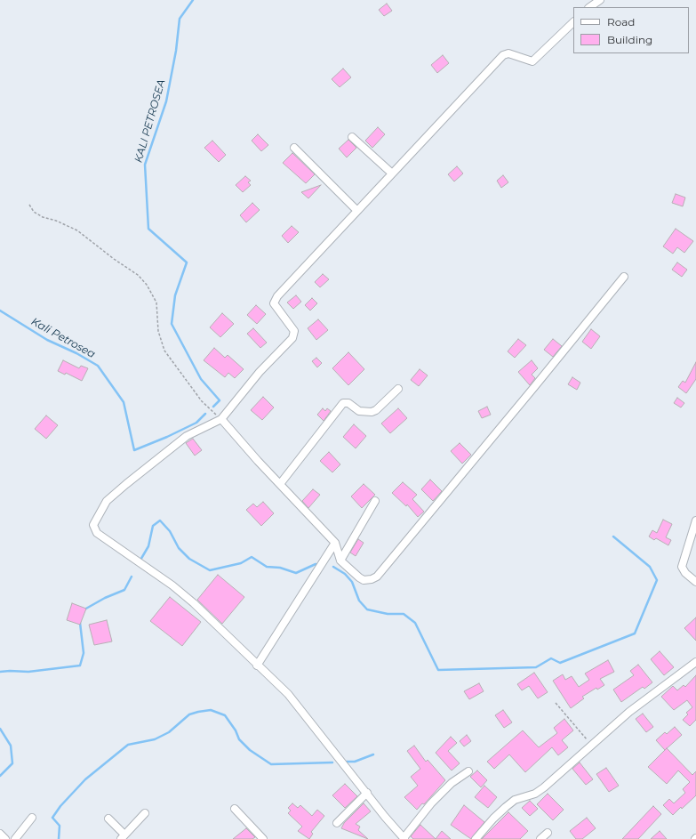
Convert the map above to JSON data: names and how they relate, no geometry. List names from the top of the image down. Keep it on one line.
{"water":["KALI PETROSEA","Kali Petrosea"],"legend":["Road","Building"]}
